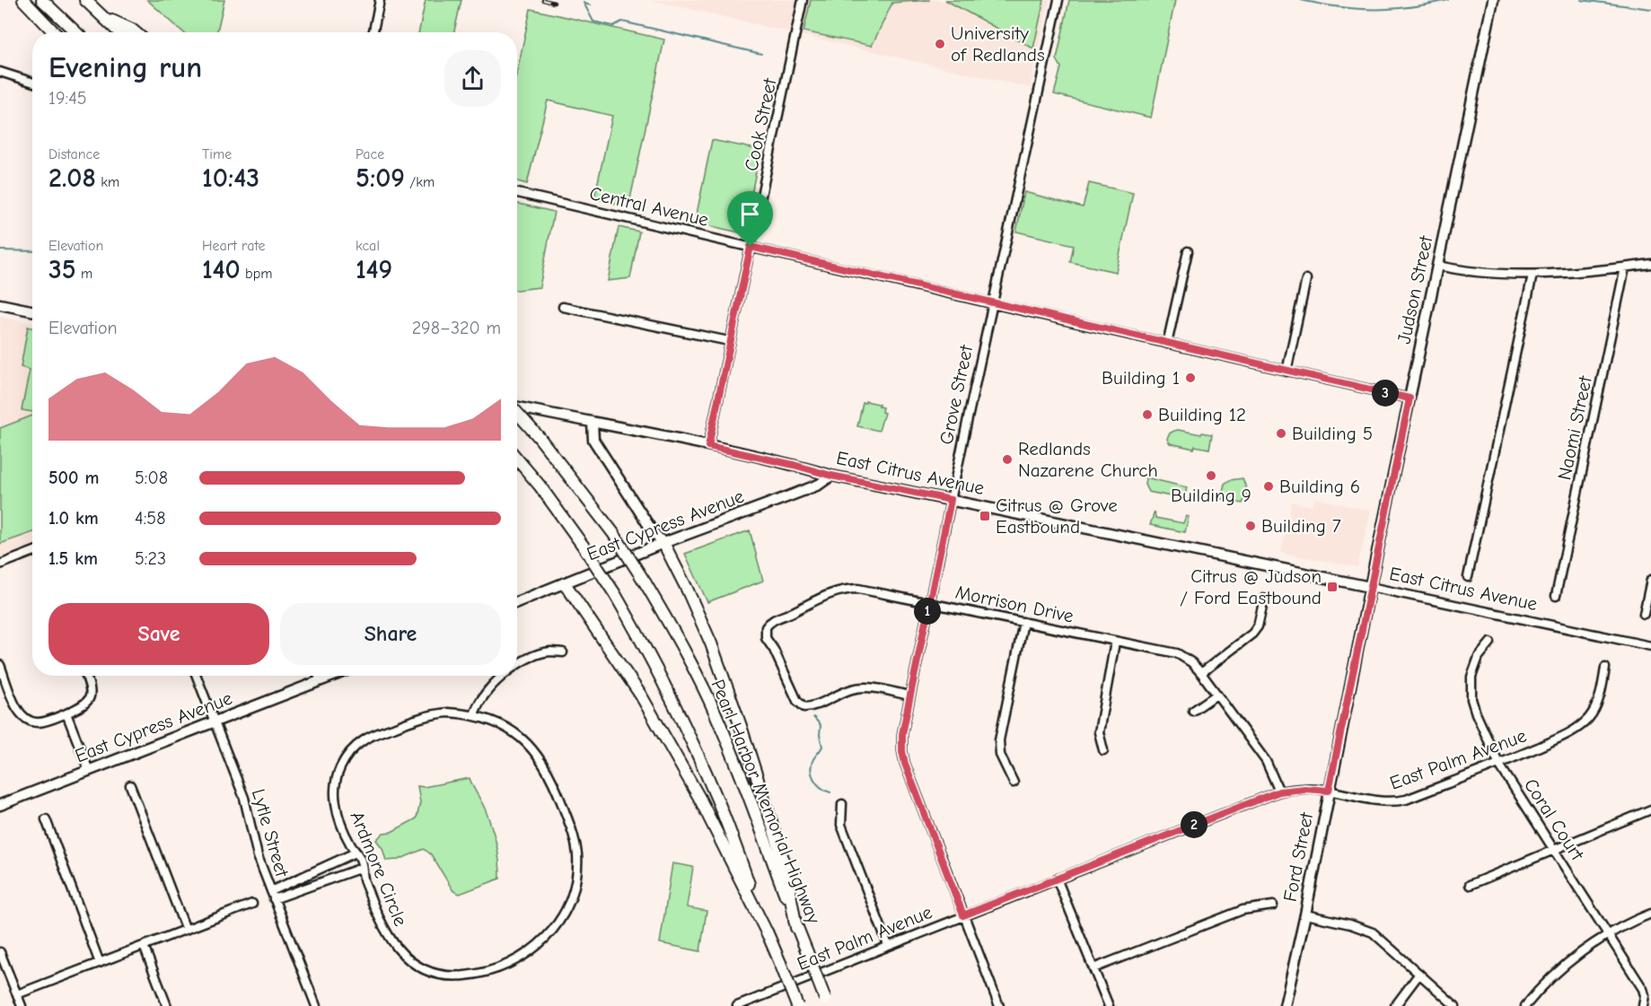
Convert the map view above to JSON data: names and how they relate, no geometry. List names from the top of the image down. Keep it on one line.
{"streets":{"highway":["Pearl Harbor Memorial Highway"],"main road":["Judson Street","East Citrus Avenue","East Cypress Avenue","Ford Street"],"street":["Cook Street","Central Avenue","Grove Street","Naomi Street","Morrison Drive","East Palm Avenue","Coral Court","Lytle Street","Ardmore Circle"]},"crossings":[["Cook Street","Central Avenue"],["Cook Street","East Citrus Avenue"],["Central Avenue","Judson Street"],["Central Avenue","Grove Street"],["Judson Street","East Citrus Avenue"],["Judson Street","Ford Street"],["Grove Street","East Citrus Avenue"],["Grove Street","Morrison Drive"],["Grove Street","East Palm Avenue"],["East Citrus Avenue","East Cypress Avenue"],["East Citrus Avenue","Ford Street"],["East Cypress Avenue","Lytle Street"],["Morrison Drive","East Palm Avenue"],["East Palm Avenue","Coral Court"],["East Palm Avenue","Ford Street"]],"places":{"other":["University of Redlands","Building 1","Building 12","Building 5","Redlands Nazarene Church","Building 9","Building 6","Building 7"],"transit":["Citrus @ Grove Eastbound","Citrus @ Judson / Ford Eastbound"]},"page":{"heading":["Evening run","19:45"],"stats":[["Distance","2.08 km"],["Time","10:43"],["Pace","5:09 /km"],["Elevation","35 m"],["Heart rate","140 bpm"],["kcal","149"]],"chart":["Elevation","298–320 m"],"pins":["3","1","2"],"list":[{"name":"500 m","note":"5:08"},{"name":"1.0 km","note":"4:58"},{"name":"1.5 km","note":"5:23"}],"buttons":["Save","Share"]}}
